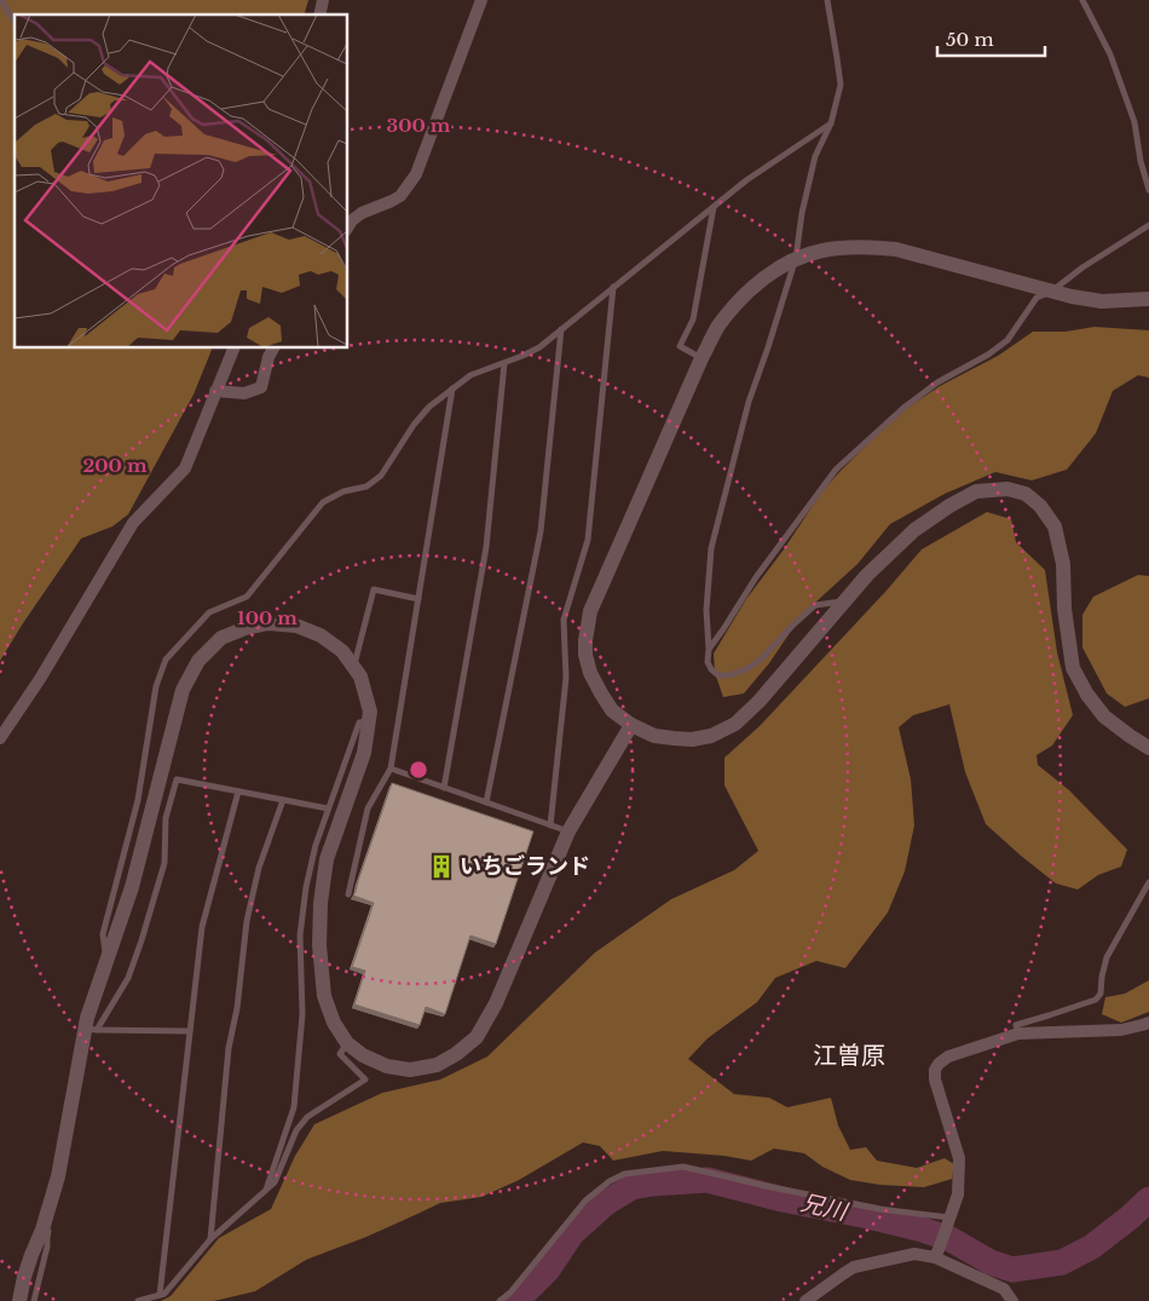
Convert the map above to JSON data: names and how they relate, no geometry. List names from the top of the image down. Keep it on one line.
{"districts":["江曽原"],"water":["兄川"],"places":{"building":["いちごランド"]},"scale_bar":"50 m","rings":["300 m","200 m","100 m"]}
